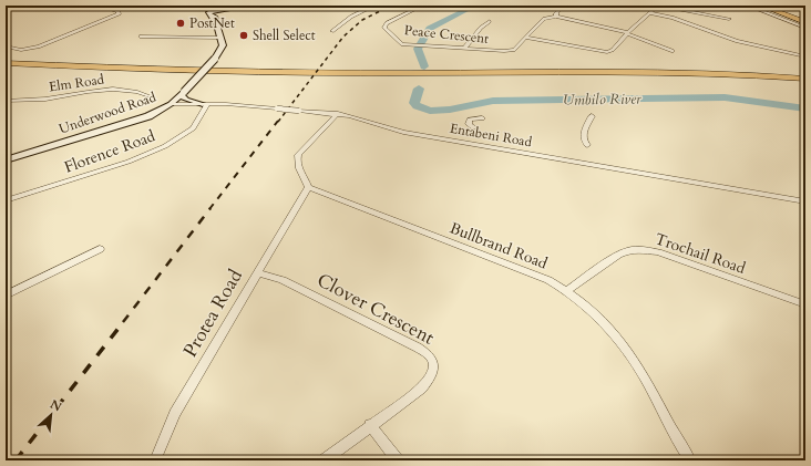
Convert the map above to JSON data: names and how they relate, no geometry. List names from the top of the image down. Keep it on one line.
{"streets":{"main road":["Underwood Road"],"street":["Peace Crescent","Elm Road","Entabeni Road","Florence Road","Bullbrand Road","Trochail Road","Clover Crescent","Protea Road"]},"crossings":[["Underwood Road","Entabeni Road"],["Entabeni Road","Florence Road"],["Bullbrand Road","Trochail Road"],["Bullbrand Road","Protea Road"],["Clover Crescent","Protea Road"]],"water":["Umbilo River"],"places":["PostNet","Shell Select"],"north":"top right"}
